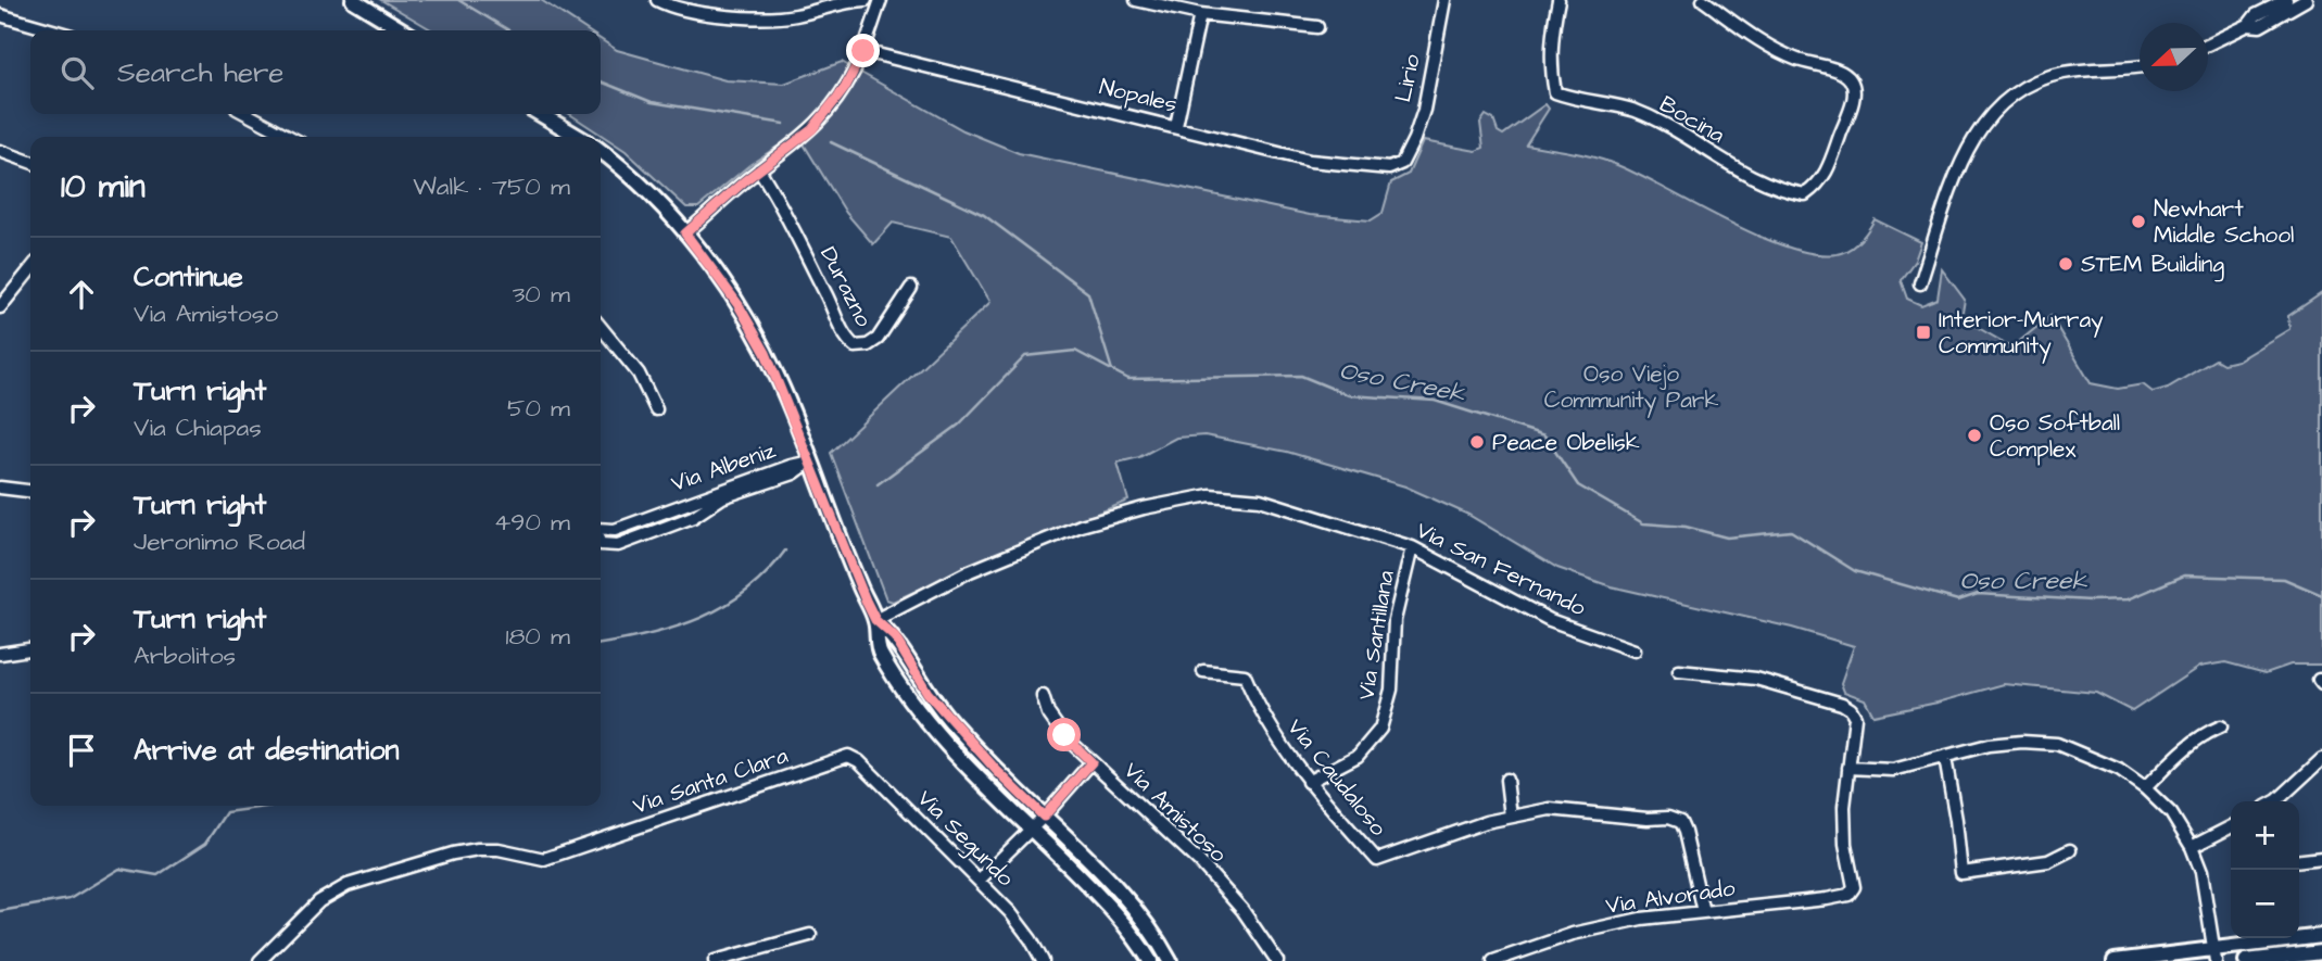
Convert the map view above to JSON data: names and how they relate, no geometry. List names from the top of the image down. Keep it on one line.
{"streets":{"street":["Lirio","Nopales","Bocina","Durazno","Via Albeniz","Via San Fernando","Via Santillana","Via Caudaloso","Via Santa Clara","Via Amistoso","Via Segundo","Via Alvorado"]},"crossings":[["Lirio","Nopales"],["Via San Fernando","Via Santillana"],["Via Santillana","Via Caudaloso"],["Via Santa Clara","Via Segundo"]],"water":["Oso Creek"],"parks":["Oso Viejo Community Park"],"places":{"other":["Newhart Middle School","STEM Building","Oso Softball Complex","Peace Obelisk"],"transit":["Interior-Murray Community"]},"north":"left","page":{"search":"Search here","heading":["10 min","Walk · 750 m"],"list":[["Continue","Via Amistoso","30 m"],["Turn right","Via Chiapas","50 m"],["Turn right","Jeronimo Road","490 m"],["Turn right","Arbolitos","180 m"],"Arrive at destination"],"map_buttons":["+","−"]}}
